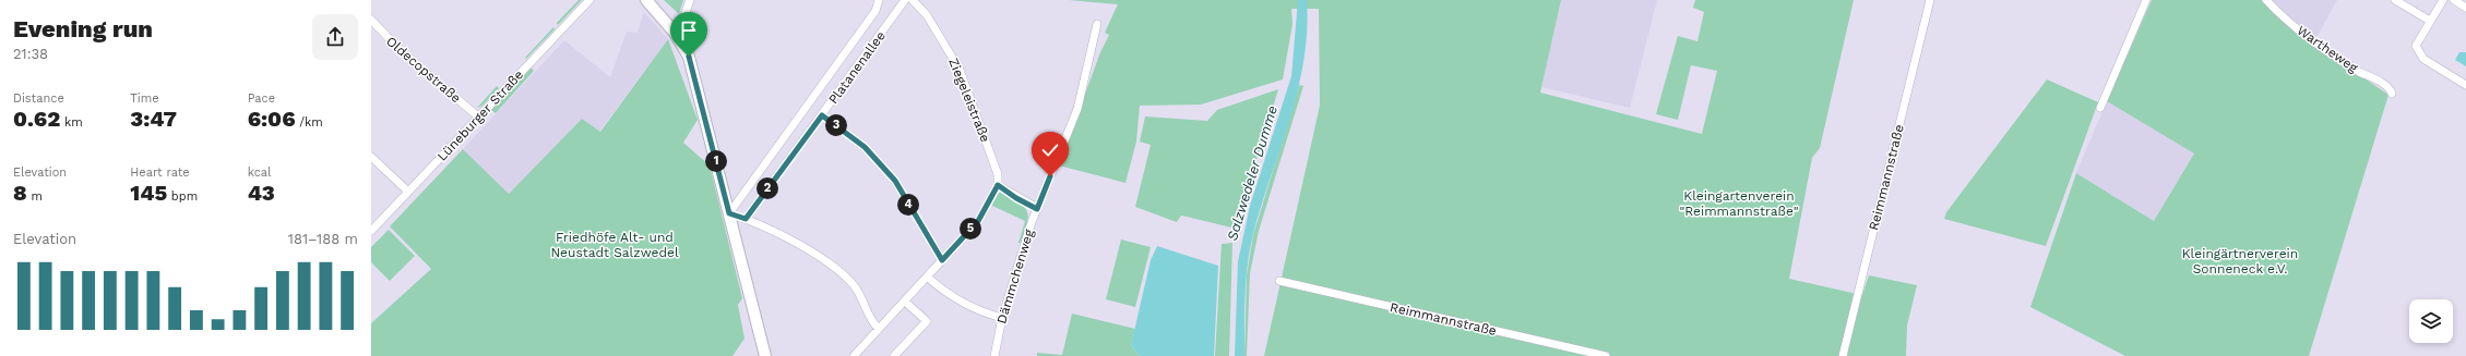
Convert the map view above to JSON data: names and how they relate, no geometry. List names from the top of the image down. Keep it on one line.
{"streets":{"street":["Wartheweg","Platanenallee","Oldecopstraße","Ziegeleistraße","Lüneburger Straße","Reimmannstraße","Dämmchenweg"]},"crossings":[["Oldecopstraße","Lüneburger Straße"]],"water":["Salzwedeler Dumme"],"parks":["Kleingartenverein \"Reimmannstraße\"","Friedhöfe Alt- und Neustadt Salzwedel","Kleingärtnerverein Sonneneck e.V."],"page":{"heading":["Evening run","21:38"],"stats":[["Distance","0.62 km"],["Time","3:47"],["Pace","6:06 /km"],["Elevation","8 m"],["Heart rate","145 bpm"],["kcal","43"]],"pins":["3","1","2","4","5"],"chart":["Elevation","181–188 m"]}}
